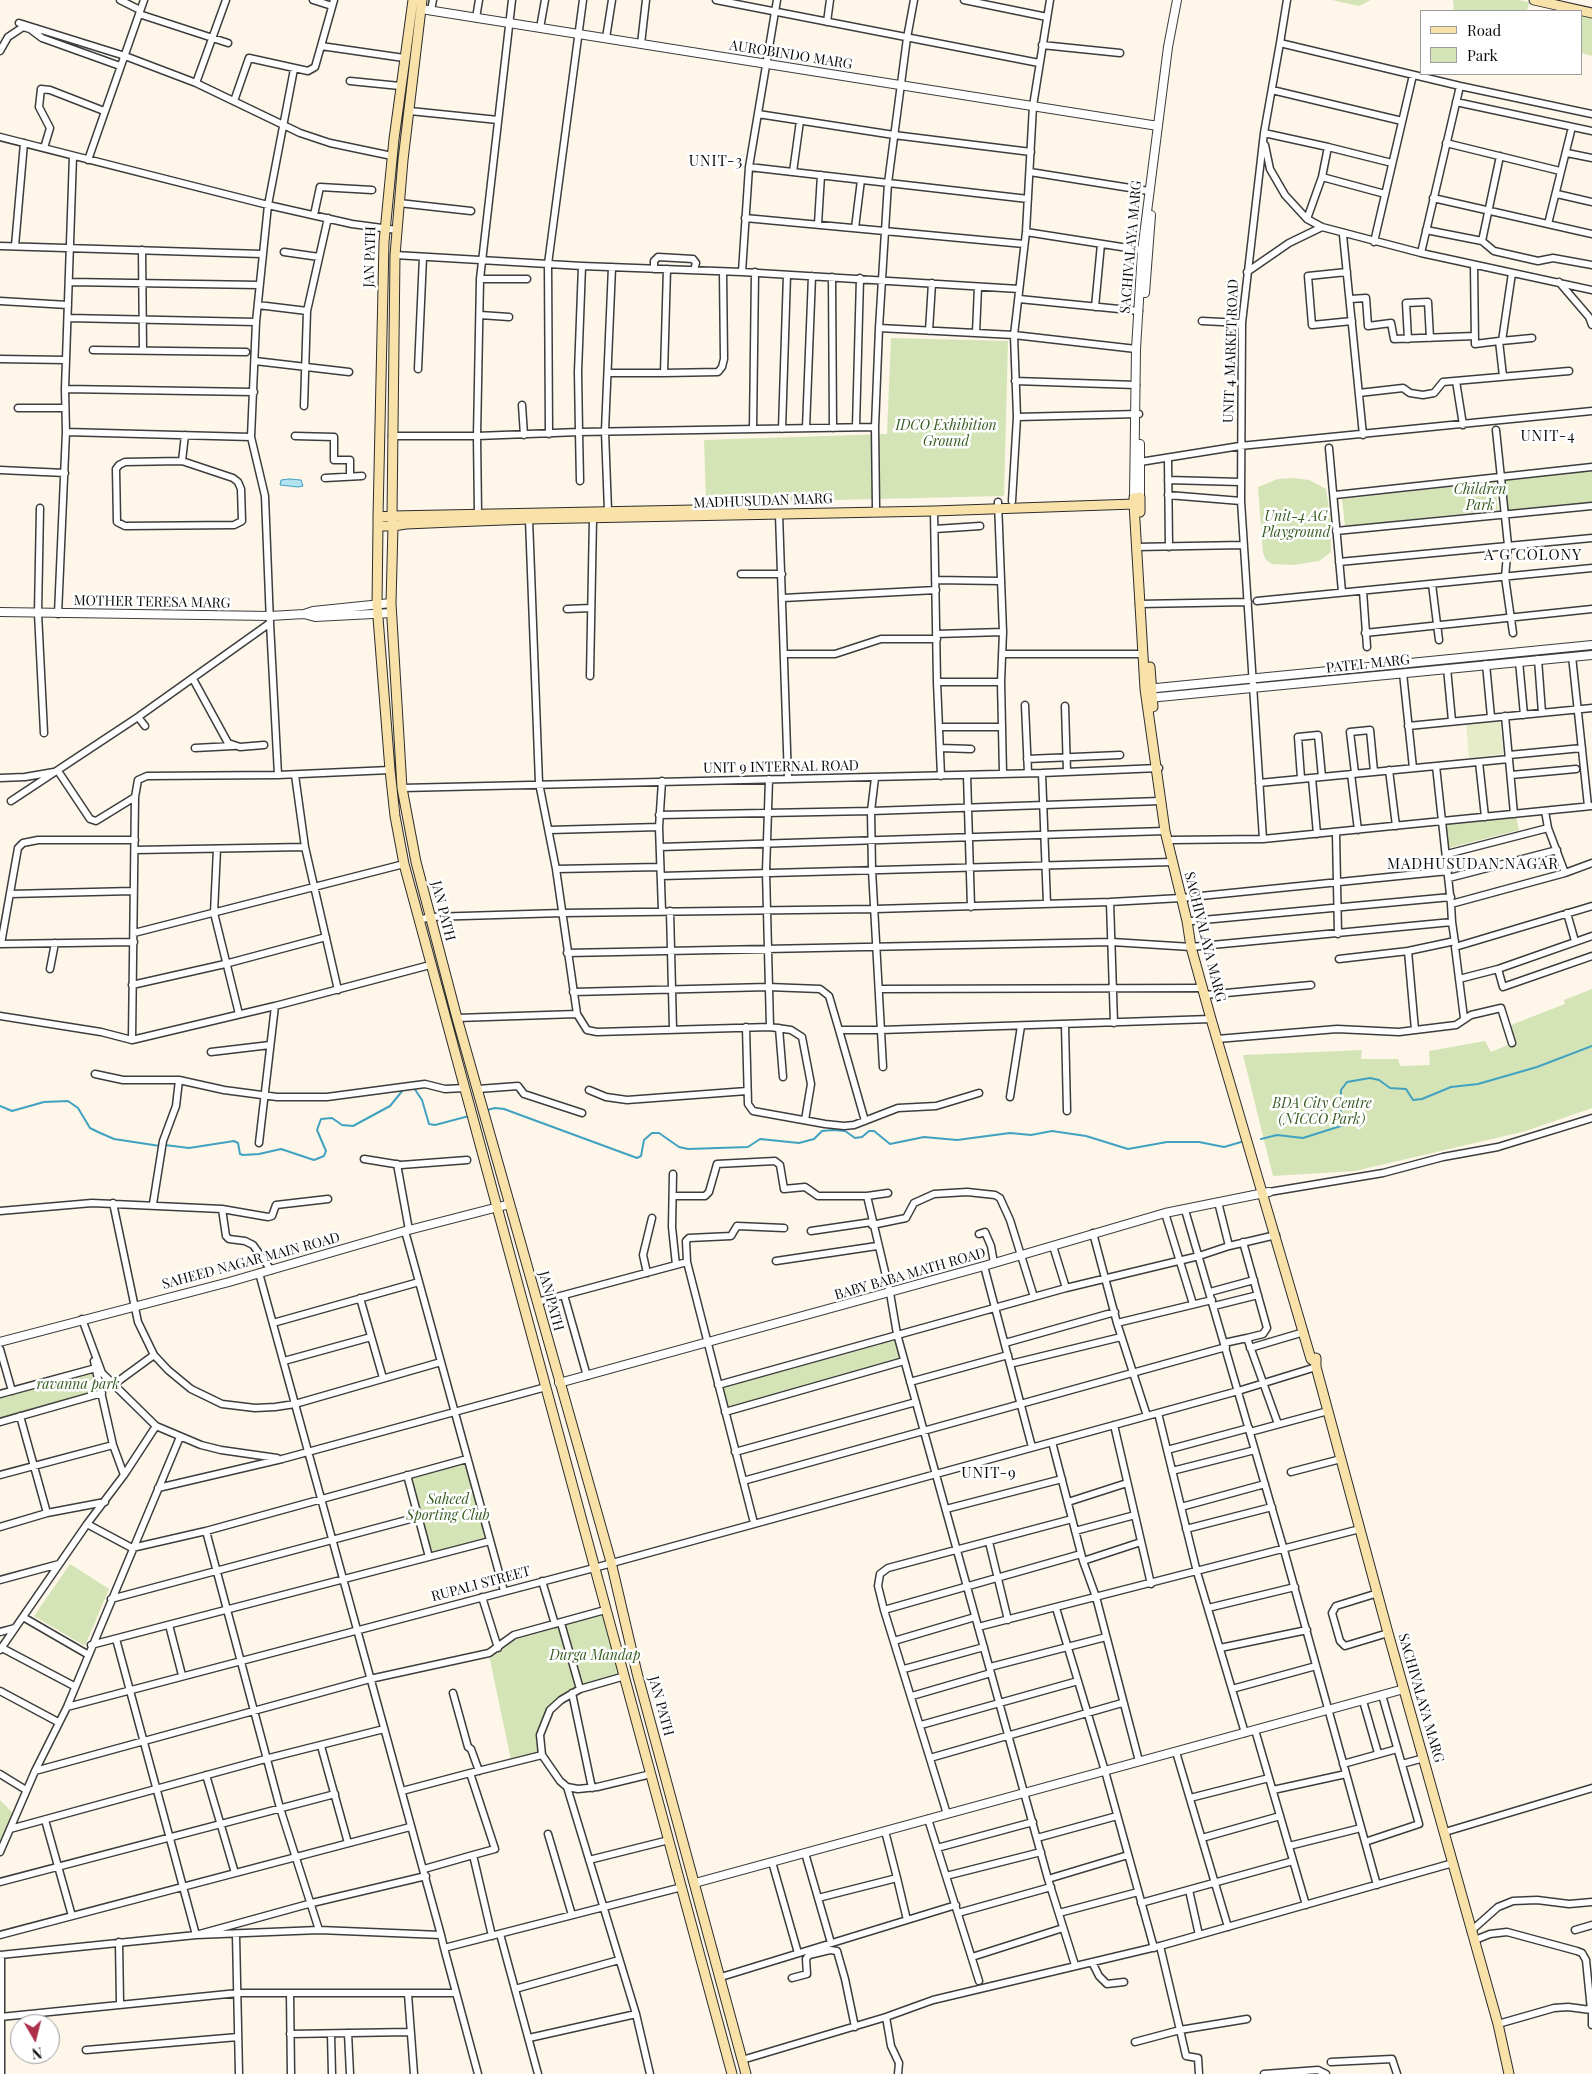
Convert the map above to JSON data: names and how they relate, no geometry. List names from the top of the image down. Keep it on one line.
{"streets":{"main road":["SACHIVALAYA MARG","JAN PATH","MADHUSUDAN MARG"],"street":["AUROBINDO MARG","UNIT 4 MARKET ROAD","MOTHER TERESA MARG","PATEL MARG","UNIT 9 INTERNAL ROAD","SAHEED NAGAR MAIN ROAD","BABY BABA MATH ROAD","RUPALI STREET"]},"crossings":[["AUROBINDO MARG","SACHIVALAYA MARG"],["AUROBINDO MARG","JAN PATH"],["SACHIVALAYA MARG","MADHUSUDAN MARG"],["SACHIVALAYA MARG","PATEL MARG"],["SACHIVALAYA MARG","UNIT 9 INTERNAL ROAD"],["SACHIVALAYA MARG","BABY BABA MATH ROAD"],["SACHIVALAYA MARG","RUPALI STREET"],["JAN PATH","MADHUSUDAN MARG"],["JAN PATH","MOTHER TERESA MARG"],["JAN PATH","UNIT 9 INTERNAL ROAD"],["JAN PATH","SAHEED NAGAR MAIN ROAD"],["JAN PATH","BABY BABA MATH ROAD"],["JAN PATH","RUPALI STREET"],["UNIT 4 MARKET ROAD","PATEL MARG"]],"districts":["UNIT-3","UNIT-4","A G COLONY","MADHUSUDAN NAGAR","UNIT-9"],"parks":["IDCO Exhibition Ground","Children Park","Unit-4 AG Playground","BDA City Centre (NICCO Park)","ravanna park","Saheed Sporting Club","Durga Mandap"],"legend":["Road","Park"],"north":"bottom"}
